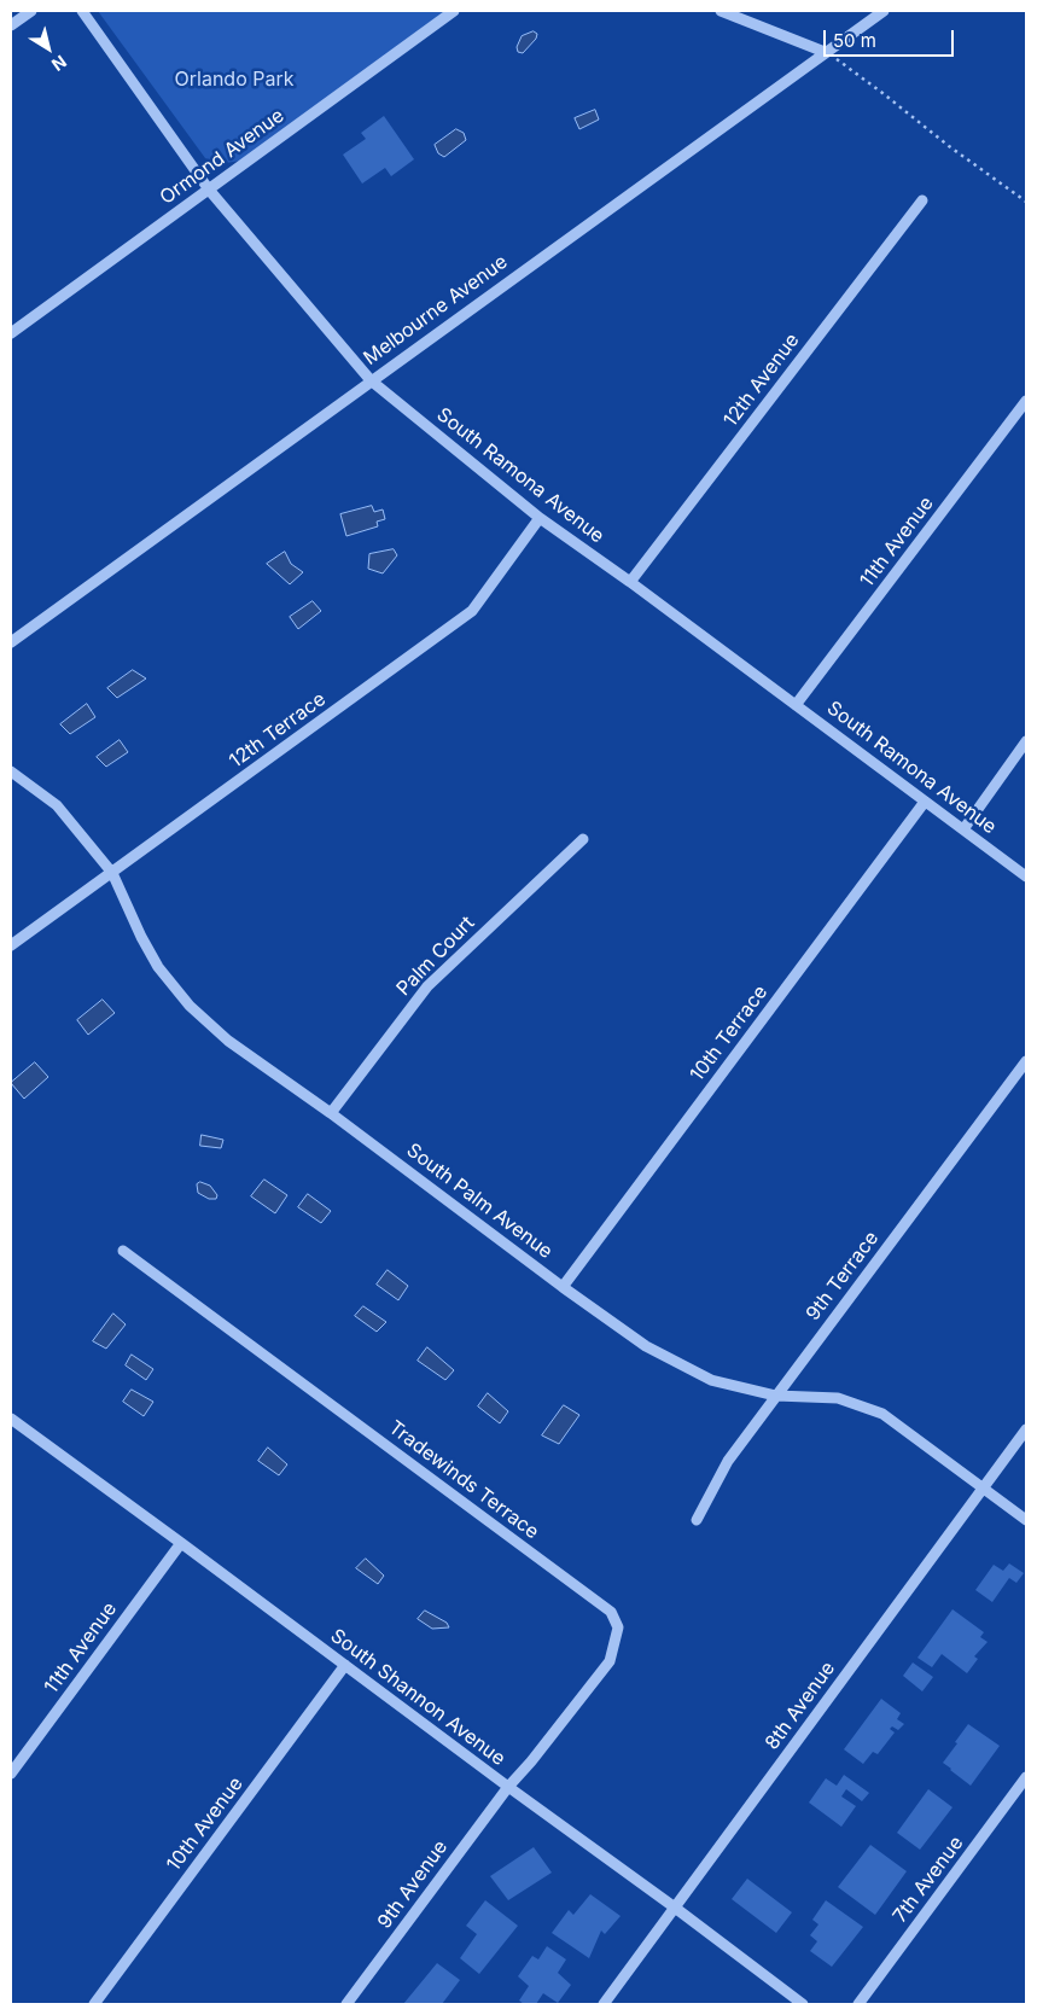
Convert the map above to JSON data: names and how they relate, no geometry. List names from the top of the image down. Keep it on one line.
{"streets":{"street":["Ormond Avenue","Melbourne Avenue","12th Avenue","South Ramona Avenue","11th Avenue","12th Terrace","Palm Court","10th Terrace","South Palm Avenue","9th Terrace","Tradewinds Terrace","South Shannon Avenue","8th Avenue","10th Avenue","7th Avenue","9th Avenue"]},"crossings":[["Ormond Avenue","South Ramona Avenue"],["Melbourne Avenue","South Ramona Avenue"],["12th Avenue","South Ramona Avenue"],["South Ramona Avenue","11th Avenue"],["South Ramona Avenue","12th Terrace"],["South Ramona Avenue","10th Terrace"],["11th Avenue","South Shannon Avenue"],["12th Terrace","South Palm Avenue"],["Palm Court","South Palm Avenue"],["10th Terrace","South Palm Avenue"],["South Palm Avenue","9th Terrace"],["South Palm Avenue","8th Avenue"],["Tradewinds Terrace","South Shannon Avenue"],["Tradewinds Terrace","9th Avenue"],["South Shannon Avenue","8th Avenue"],["South Shannon Avenue","10th Avenue"],["South Shannon Avenue","9th Avenue"]],"parks":["Orlando Park"],"scale_bar":"50 m","north":"bottom right"}
